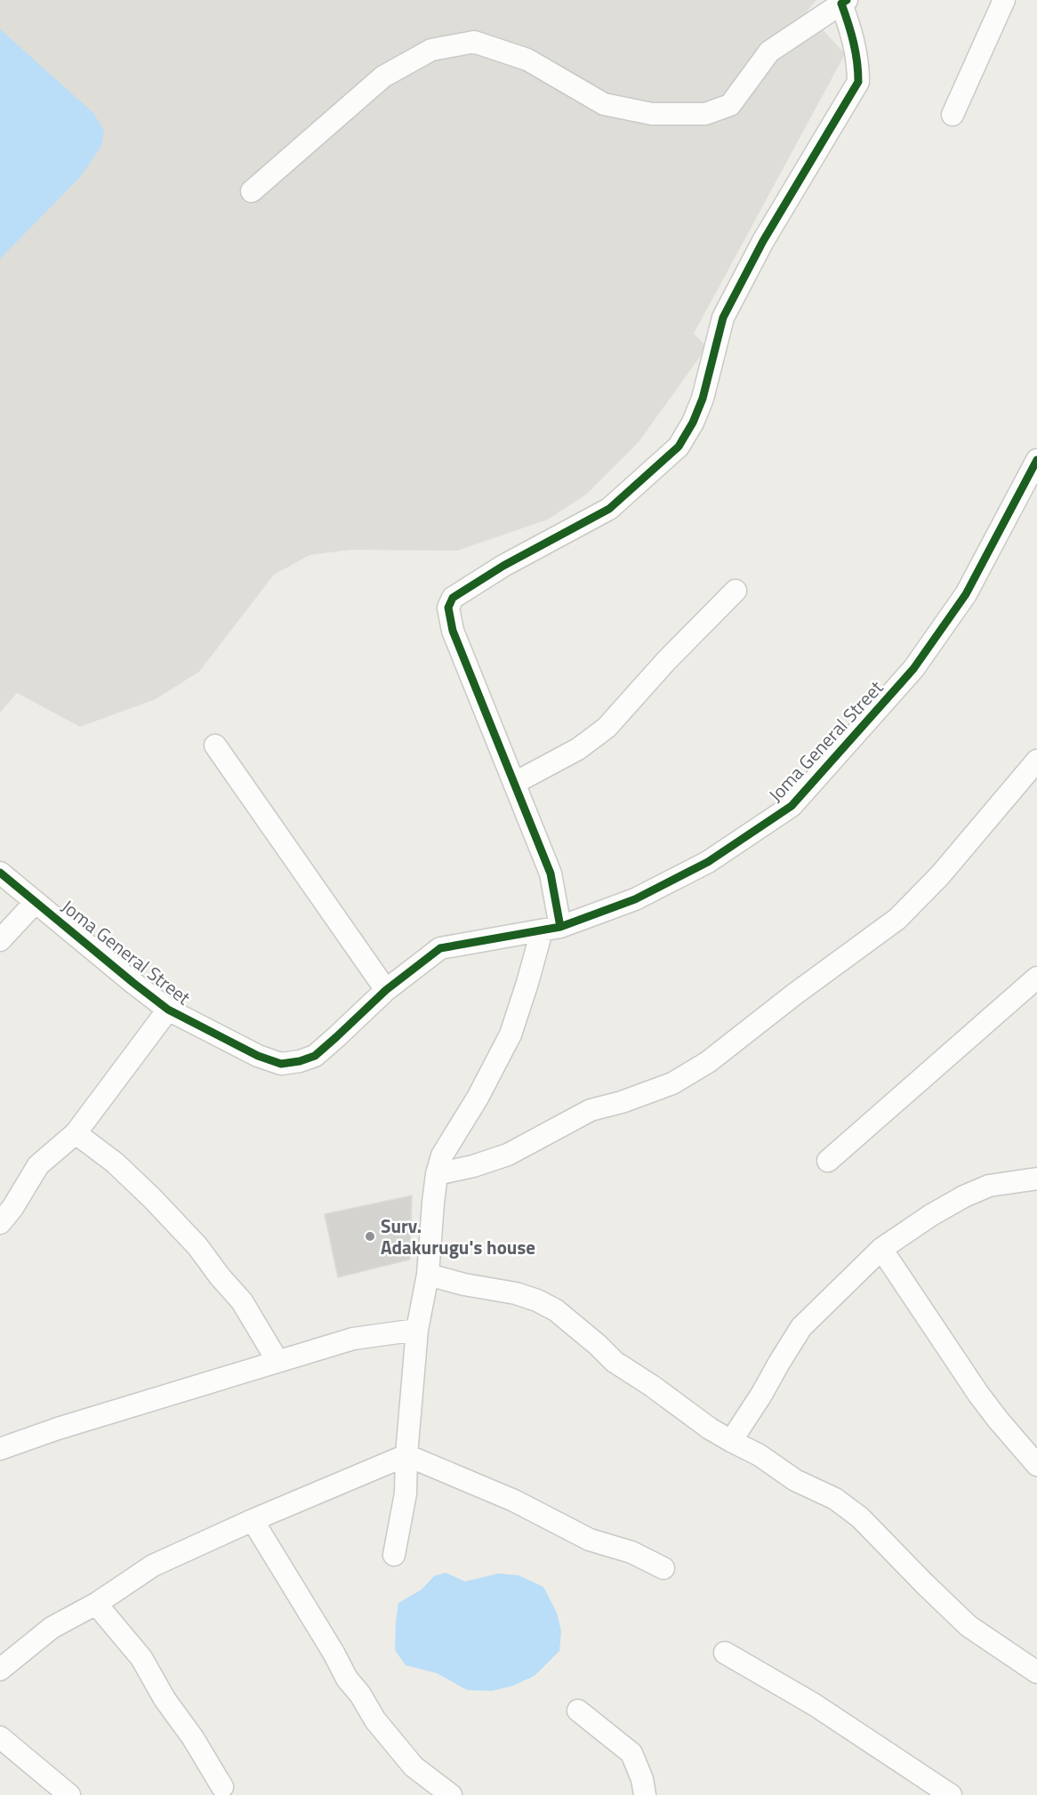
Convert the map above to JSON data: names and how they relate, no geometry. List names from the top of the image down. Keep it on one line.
{"streets":{"street":["Joma General Street"]},"places":["Surv. Adakurugu's house"]}
